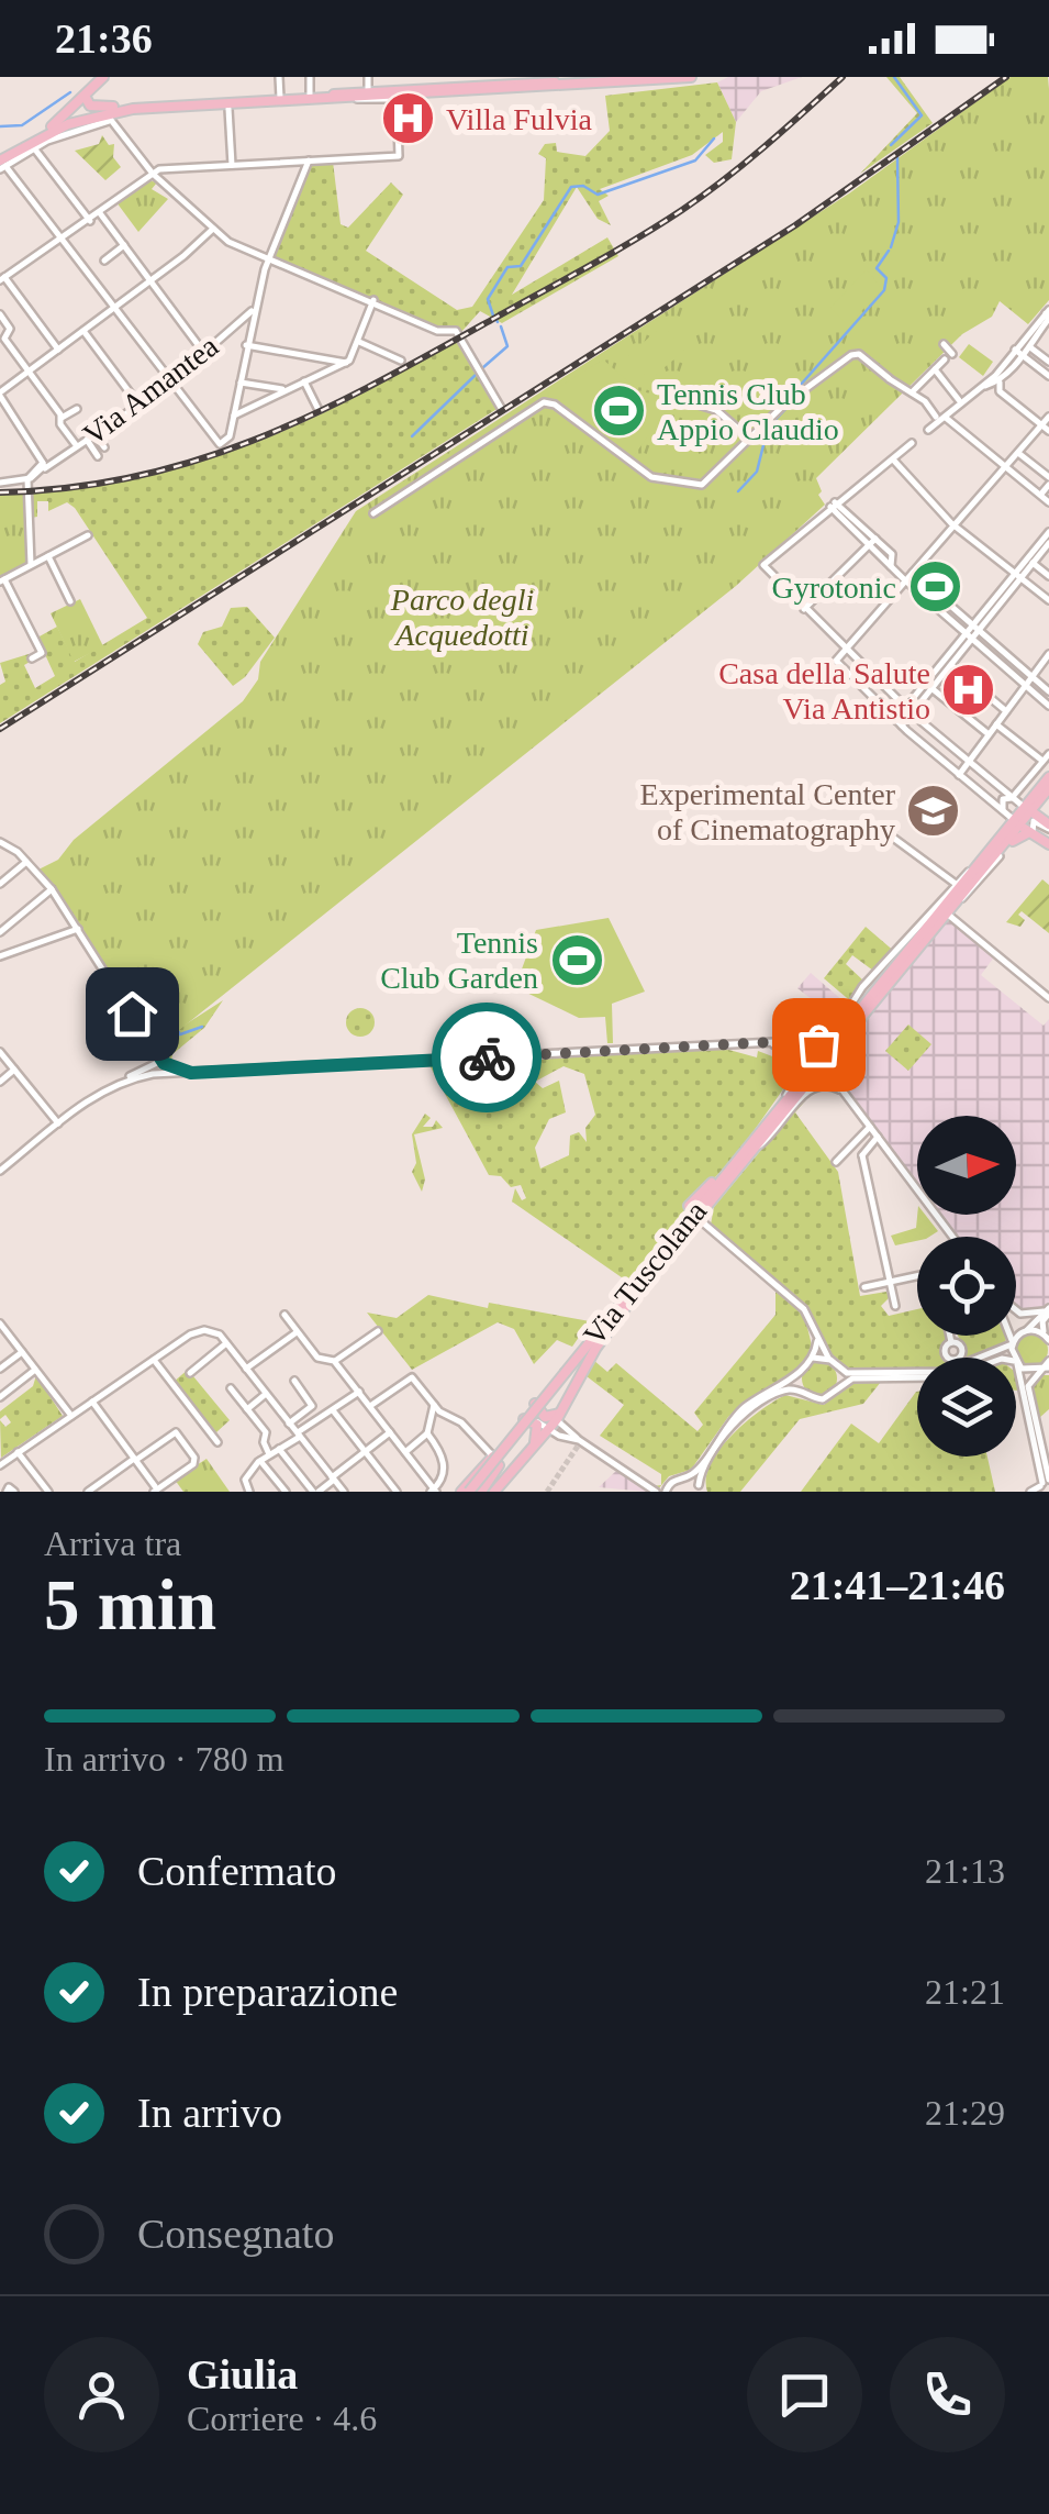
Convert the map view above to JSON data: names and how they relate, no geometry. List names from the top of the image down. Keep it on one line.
{"streets":{"main road":["Via Tuscolana"],"street":["Via Amantea"]},"parks":["Parco degli Acquedotti"],"places":{"hospital":["Villa Fulvia","Casa della Salute Via Antistio"],"sports":["Tennis Club Appio Claudio","Gyrotonic","Tennis Club Garden"],"school or university":["Experimental Center of Cinematography"]},"north":"right","page":{"status":"21:36","heading":["5 min","Arriva tra","21:41–21:46"],"panel":["Giulia","Corriere · 4.6"],"bar":"In arrivo · 780 m","list":[["Confermato","21:13"],["In preparazione","21:21"],["In arrivo","21:29"],"Consegnato"]}}
